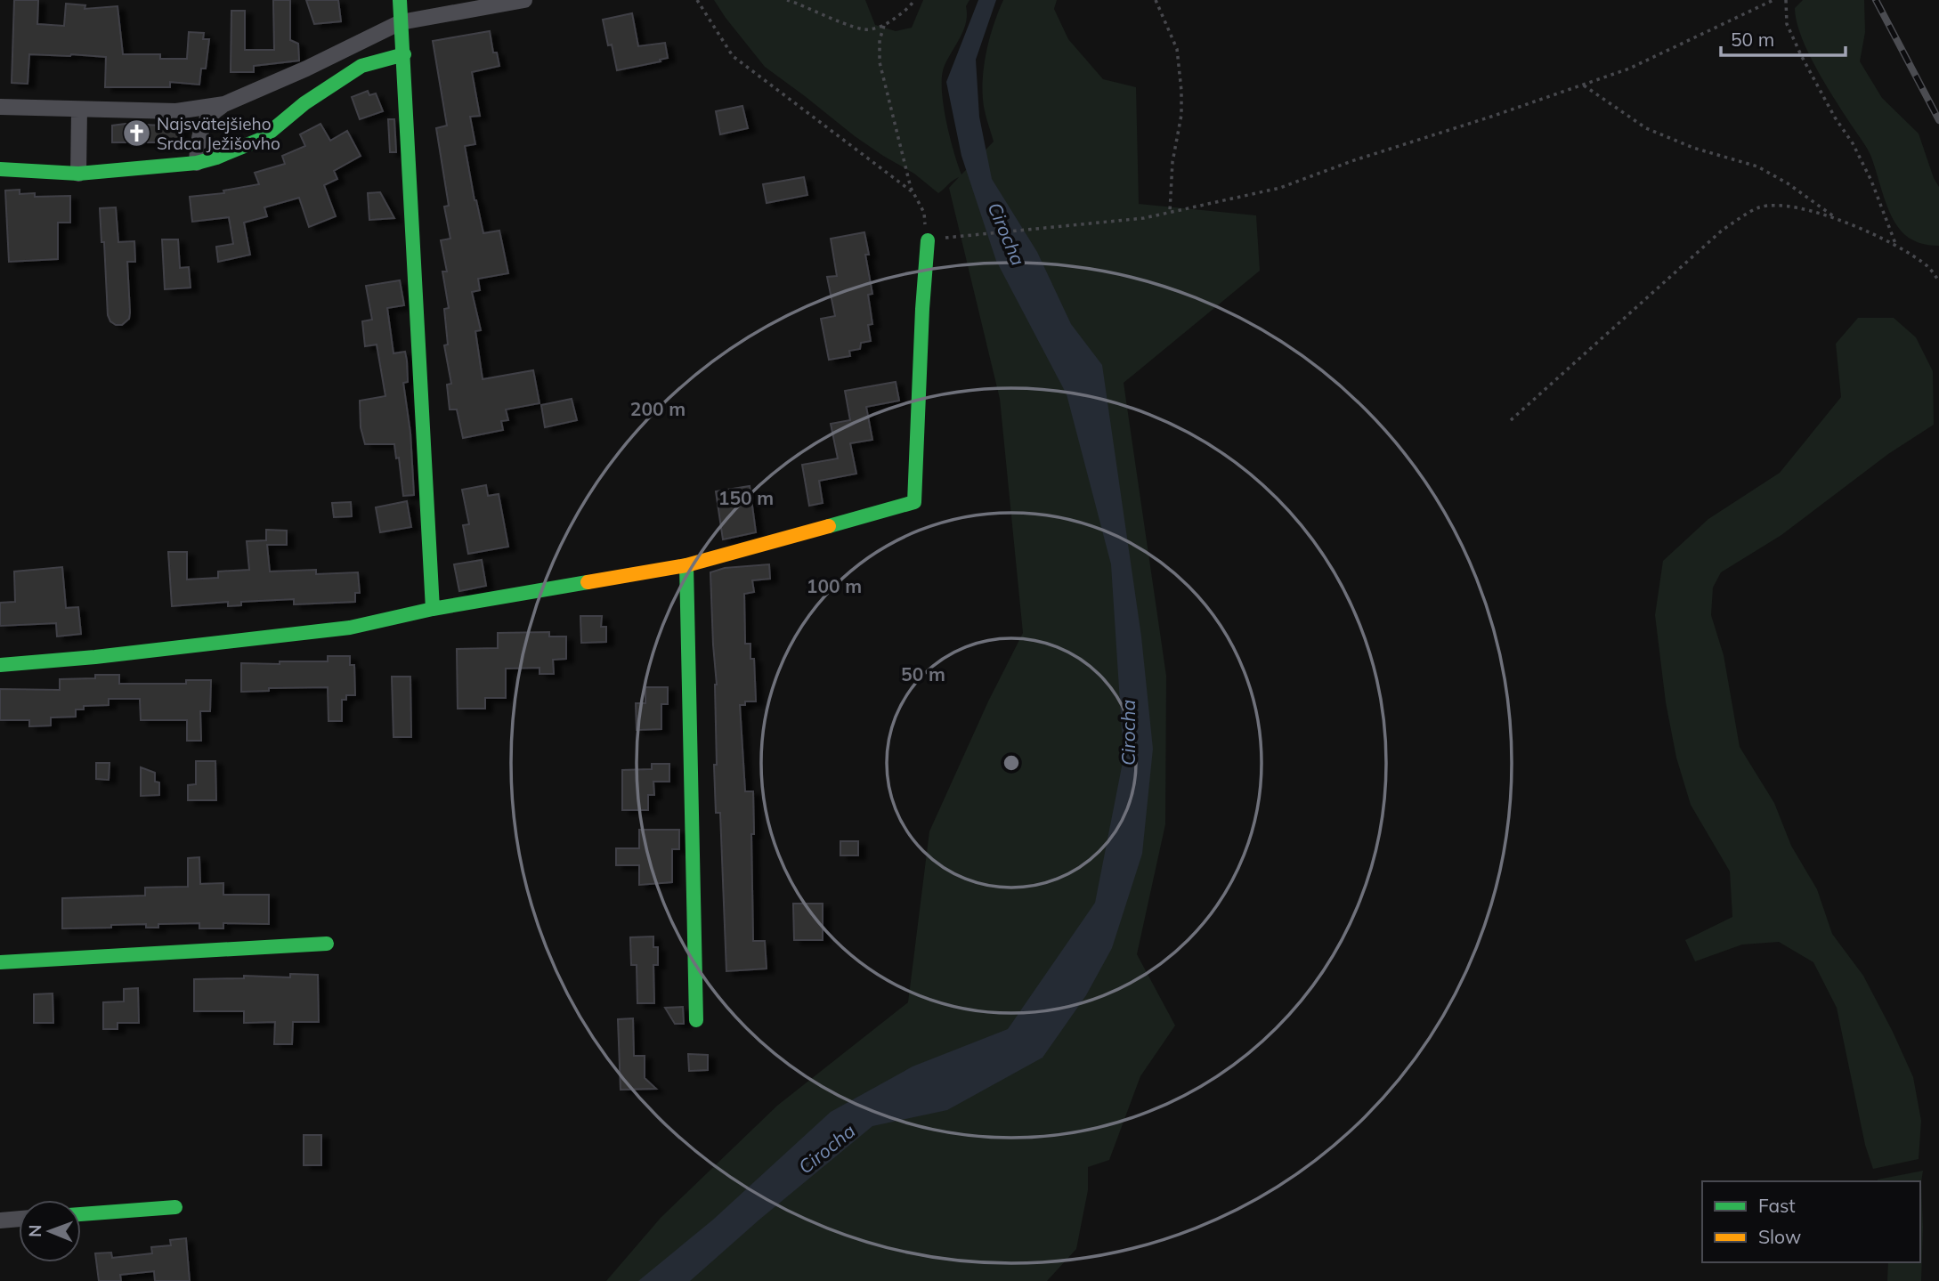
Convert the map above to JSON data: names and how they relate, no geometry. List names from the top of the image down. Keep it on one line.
{"water":["Cirocha"],"places":{"church":["Najsvätejšieho Srdca Ježišovho"]},"legend":["Fast","Slow"],"scale_bar":"50 m","north":"left","rings":["200 m","150 m","100 m","50 m"]}
